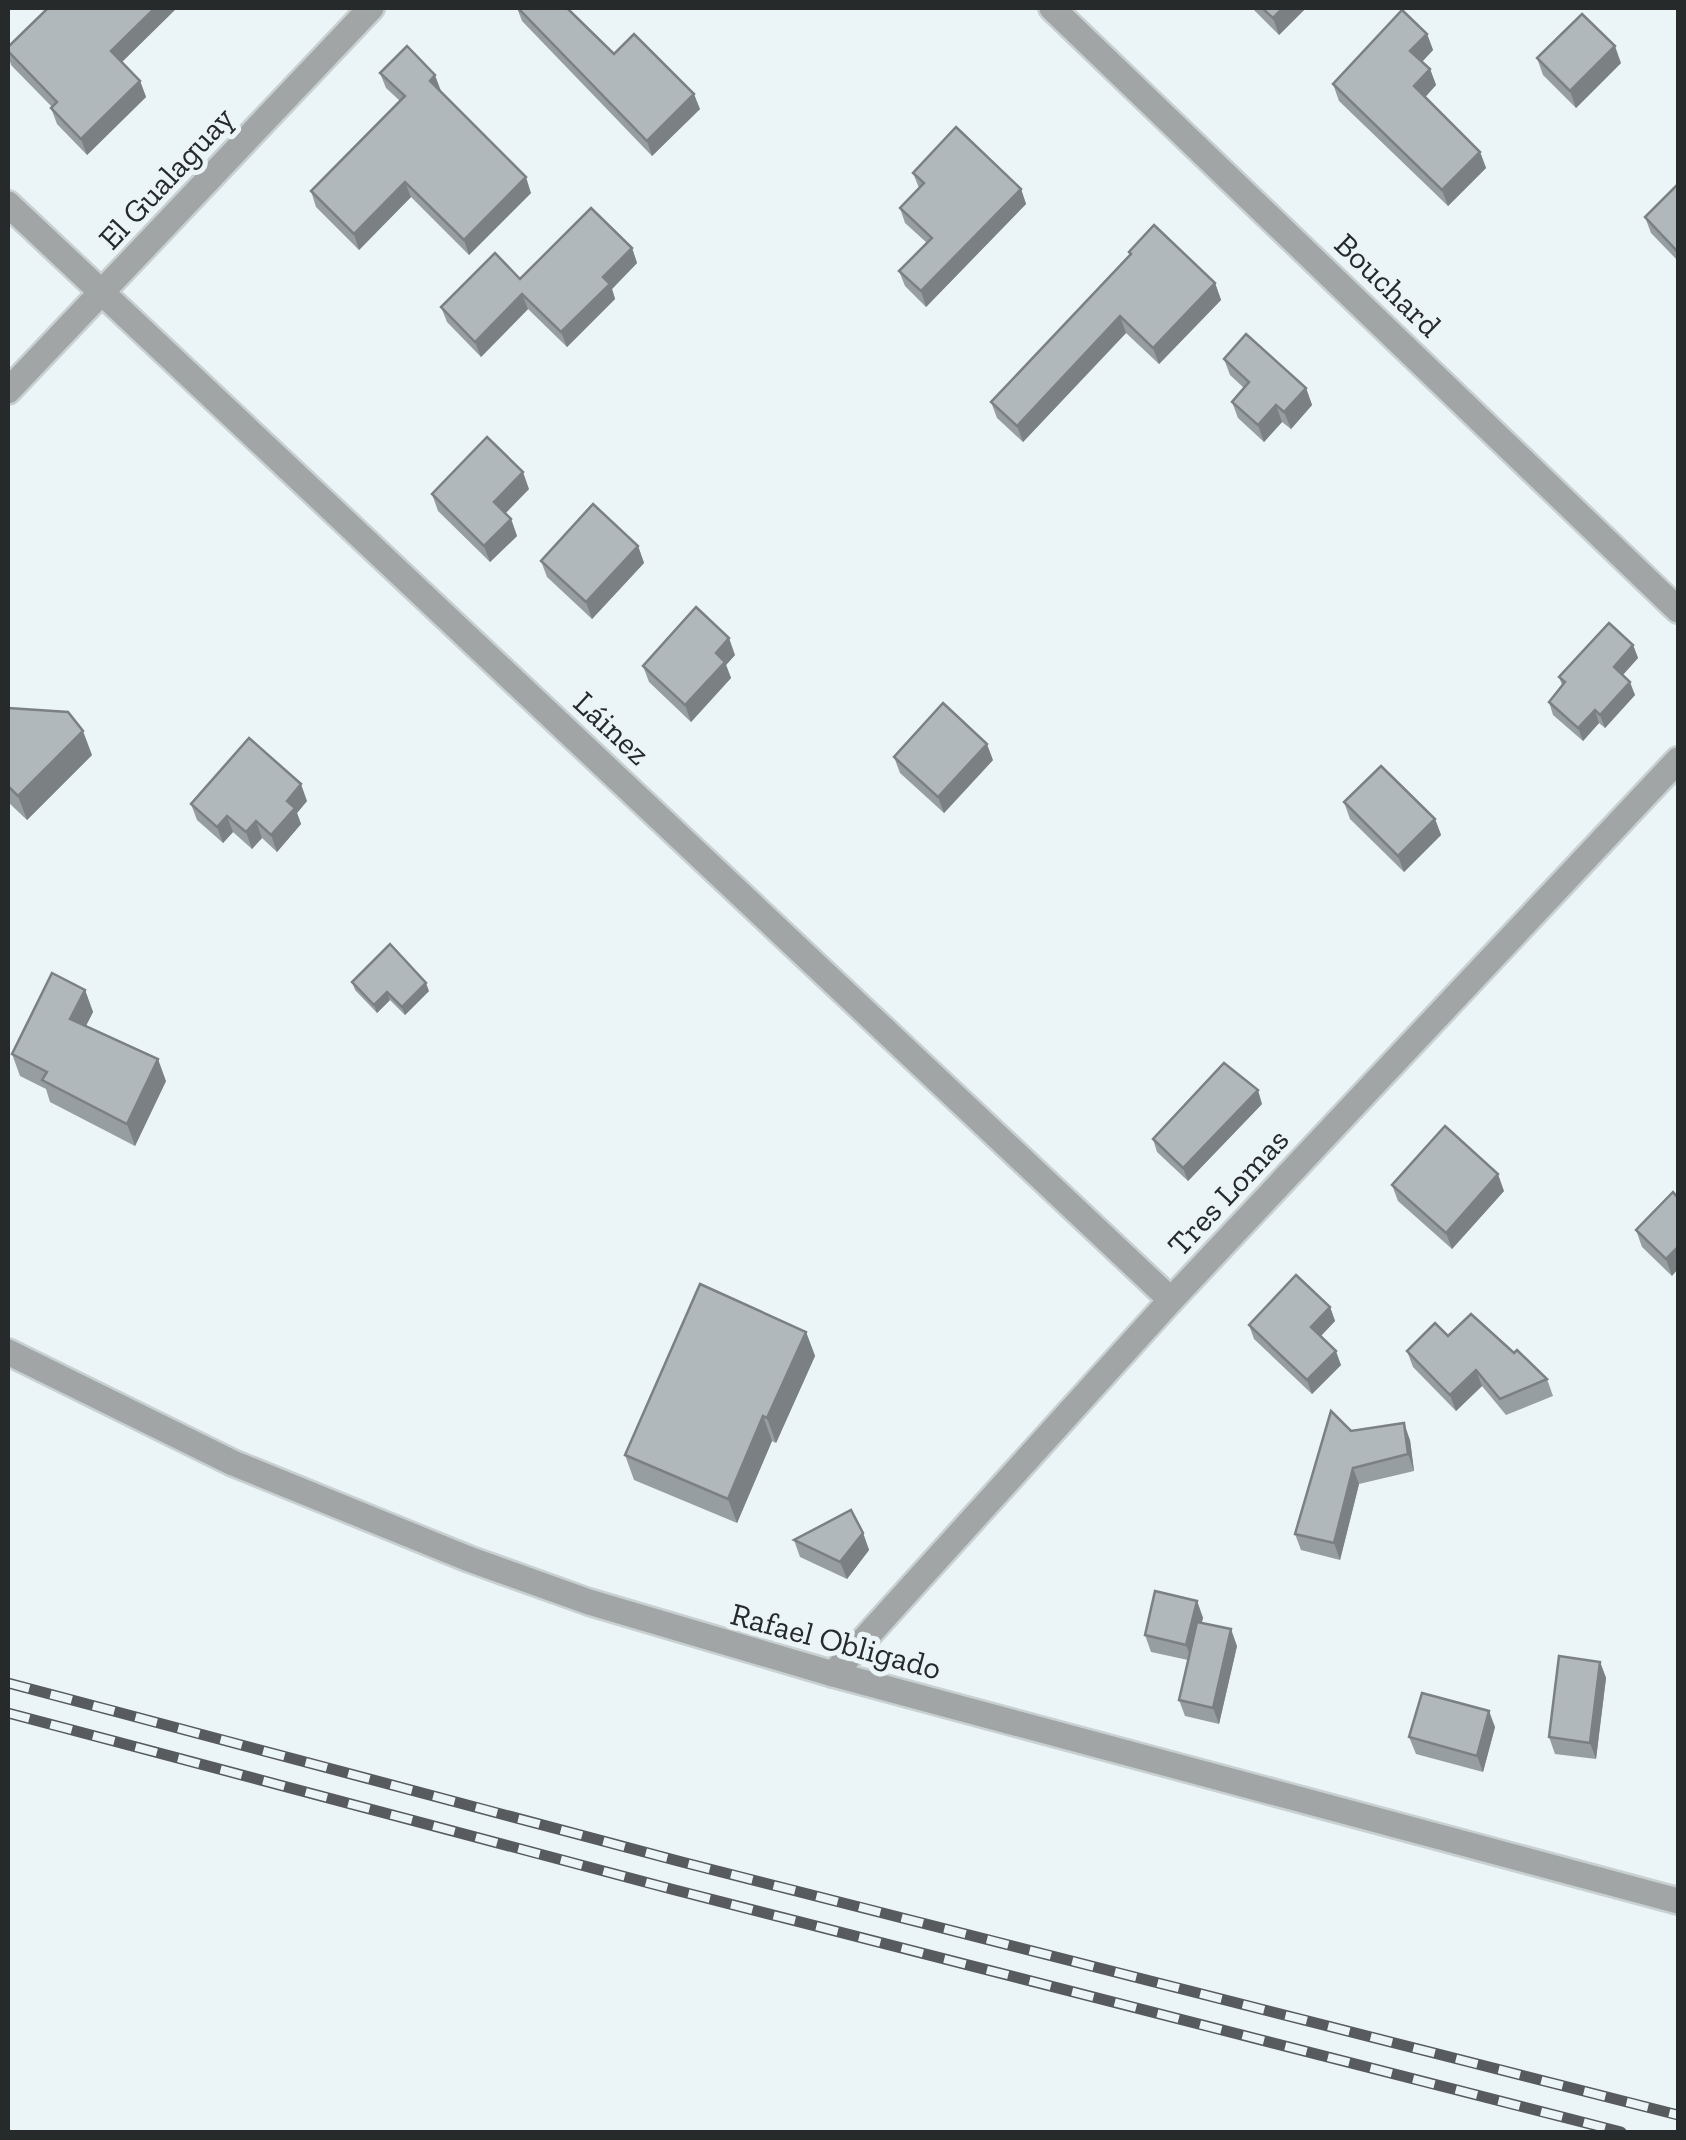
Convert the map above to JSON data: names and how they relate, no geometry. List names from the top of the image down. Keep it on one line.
{"streets":{"street":["El Gualaguay","Bouchard","Láinez","Tres Lomas","Rafael Obligado"]},"crossings":[["El Gualaguay","Láinez"],["Láinez","Tres Lomas"],["Tres Lomas","Rafael Obligado"]]}
